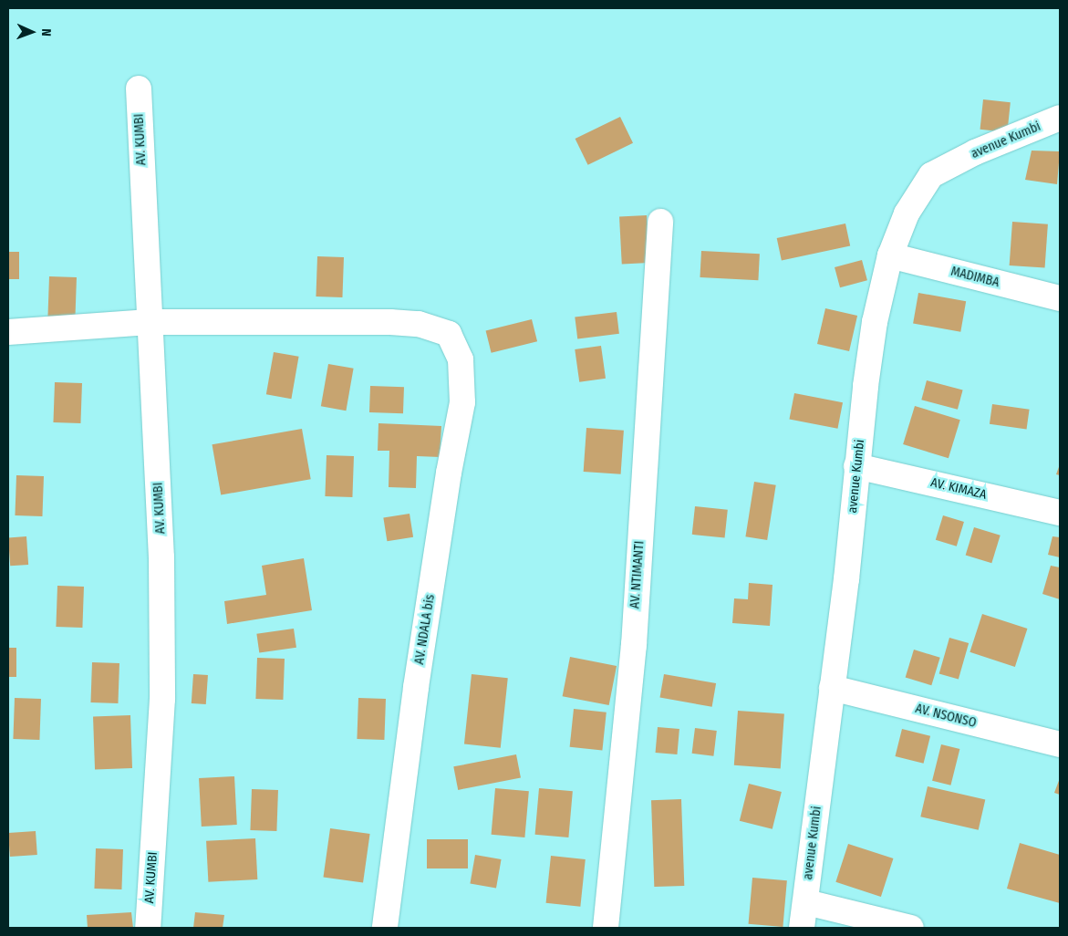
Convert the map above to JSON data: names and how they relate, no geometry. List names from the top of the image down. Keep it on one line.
{"streets":{"street":["AV. KUMBI","avenue Kumbi","MADIMBA","AV. KIMAZA","AV. NTIMANTI","AV. NDALA bis","AV. NSONSO"]},"crossings":[["AV. KUMBI","AV. NDALA bis"],["avenue Kumbi","MADIMBA"],["avenue Kumbi","AV. KIMAZA"],["avenue Kumbi","AV. NSONSO"]],"north":"right"}
